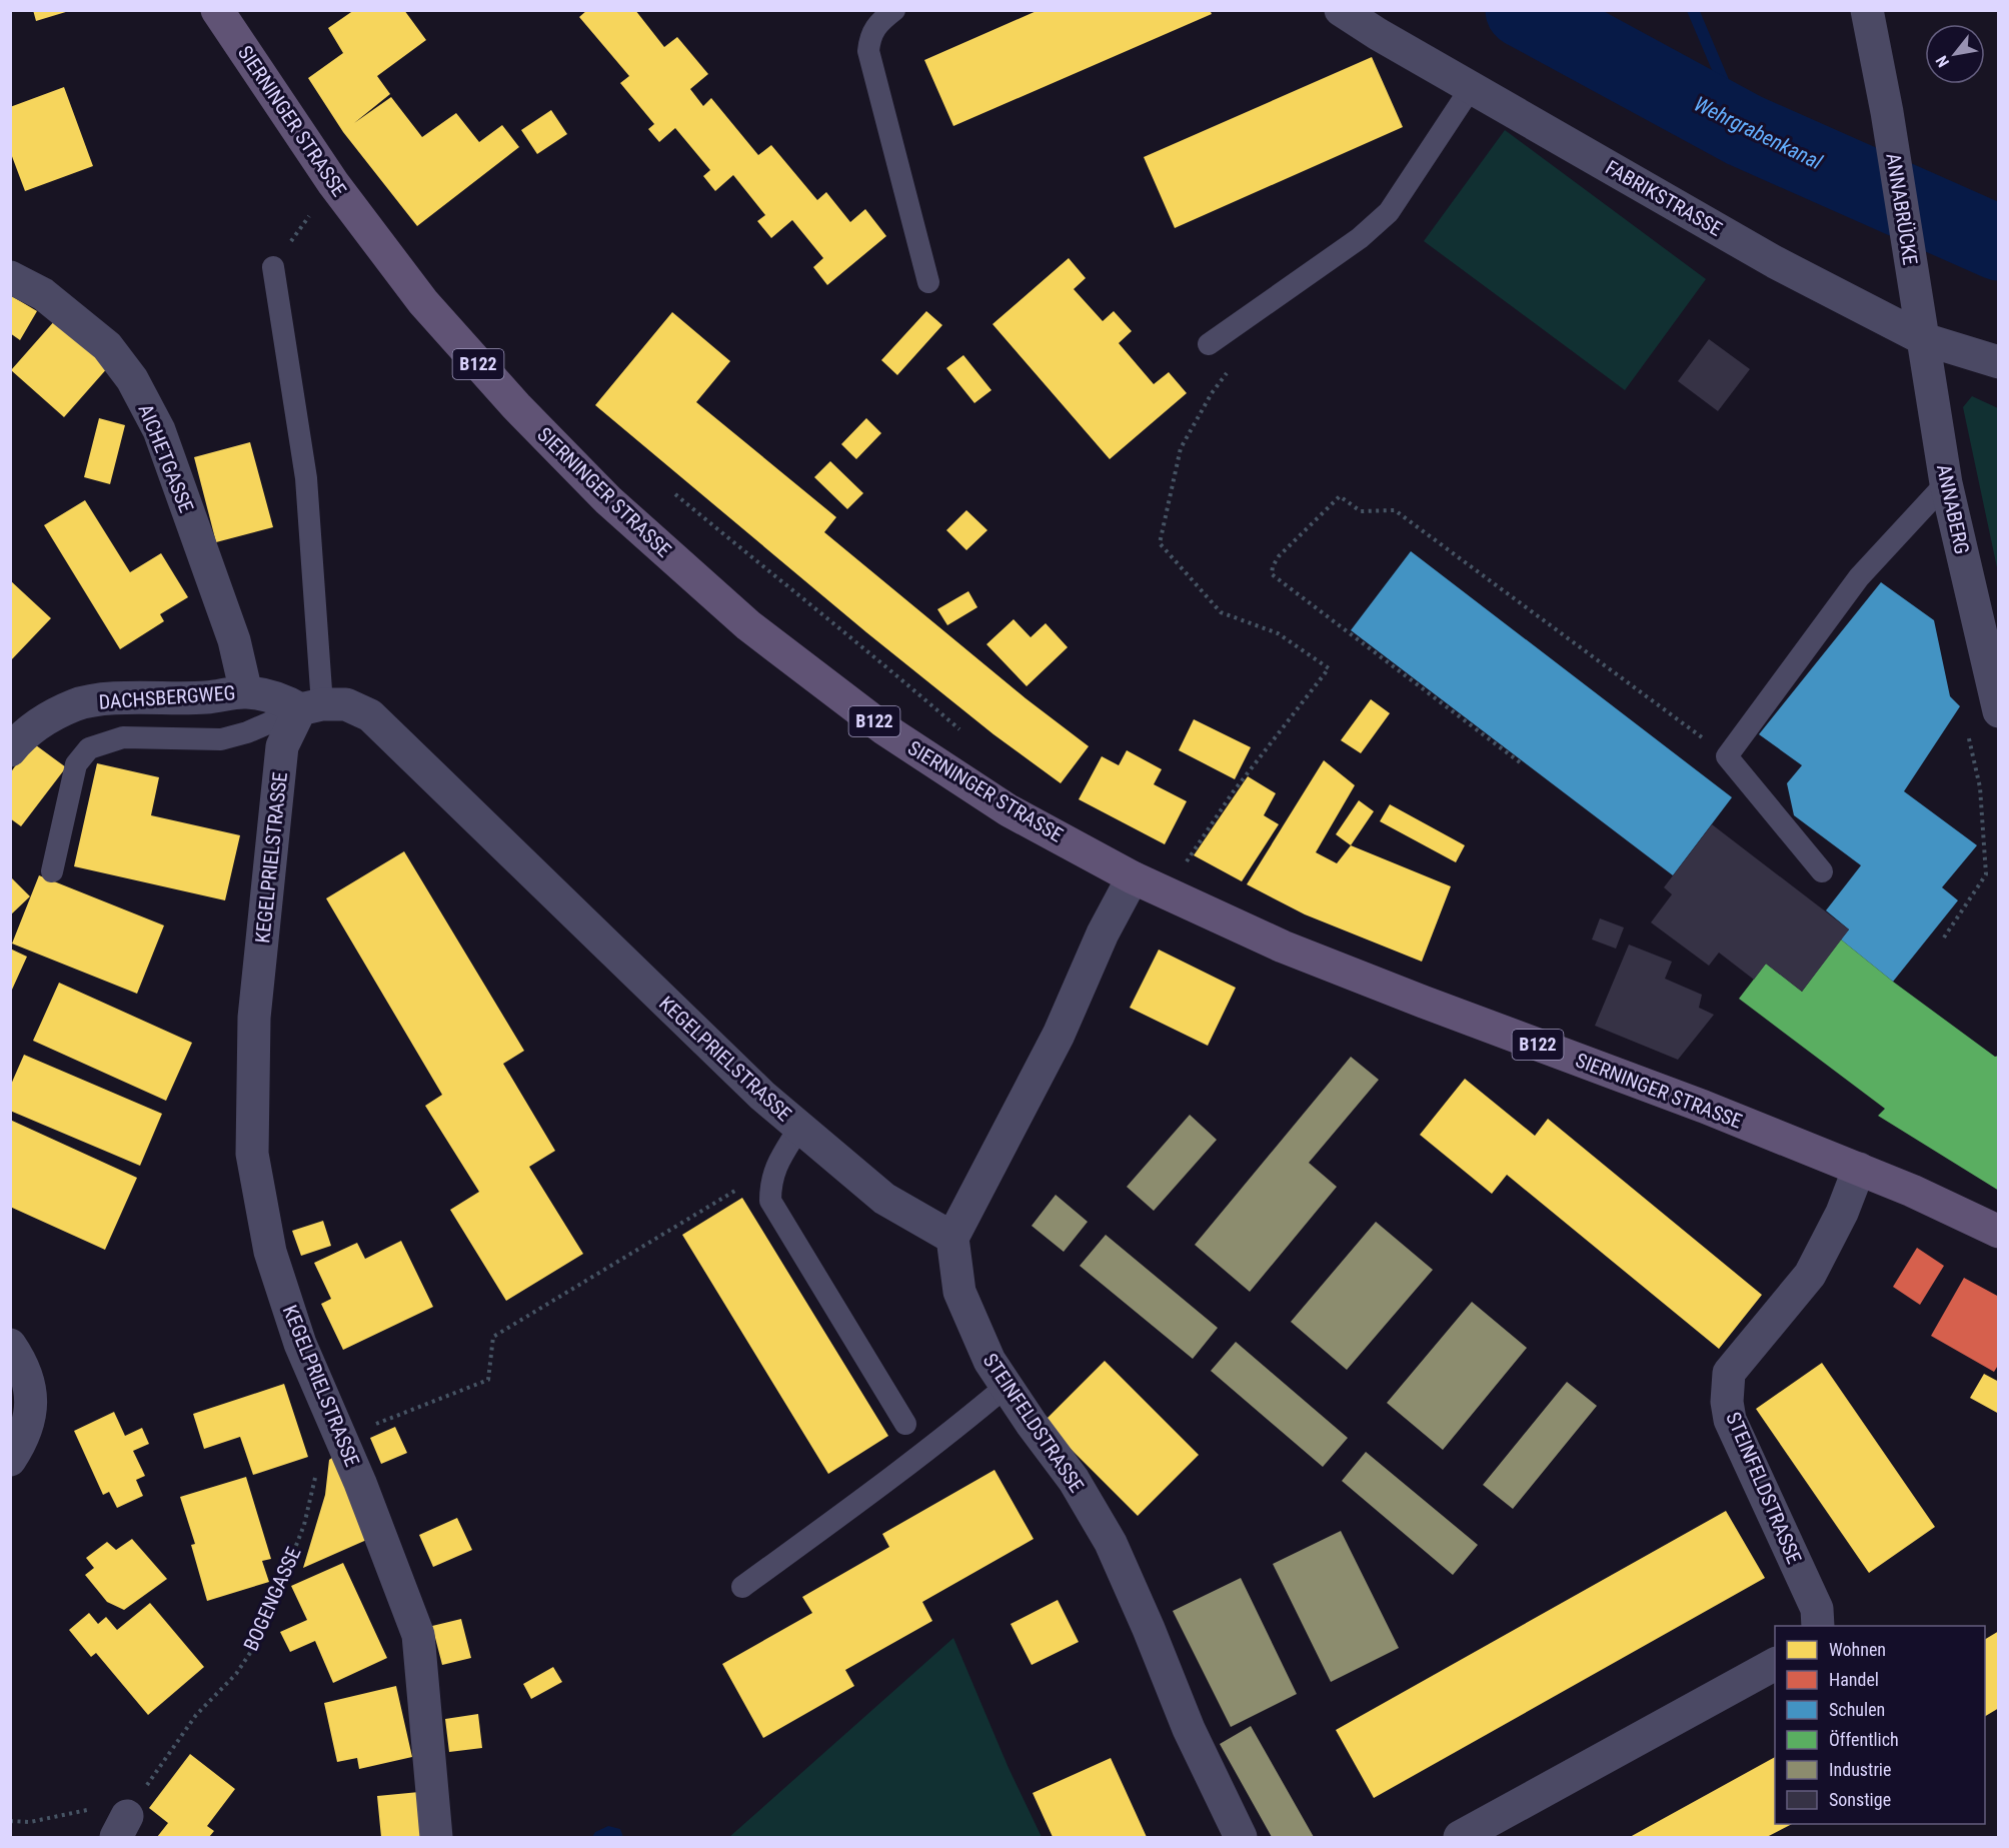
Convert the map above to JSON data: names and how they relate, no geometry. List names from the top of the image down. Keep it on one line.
{"streets":{"main road":["SIERNINGER STRASSE","B122"],"street":["FABRIKSTRASSE","ANNABRÜCKE","AICHETGASSE","ANNABERG","DACHSBERGWEG","KEGELPRIELSTRASSE","STEINFELDSTRASSE"],"path":["BOGENGASSE"]},"crossings":[["SIERNINGER STRASSE","STEINFELDSTRASSE"],["FABRIKSTRASSE","ANNABERG"],["ANNABRÜCKE","ANNABERG"],["AICHETGASSE","DACHSBERGWEG"],["DACHSBERGWEG","KEGELPRIELSTRASSE"],["KEGELPRIELSTRASSE","STEINFELDSTRASSE"],["KEGELPRIELSTRASSE","BOGENGASSE"]],"water":["Wehrgrabenkanal"],"legend":["Wohnen","Handel","Schulen","Öffentlich","Industrie","Sonstige"],"north":"bottom left"}
